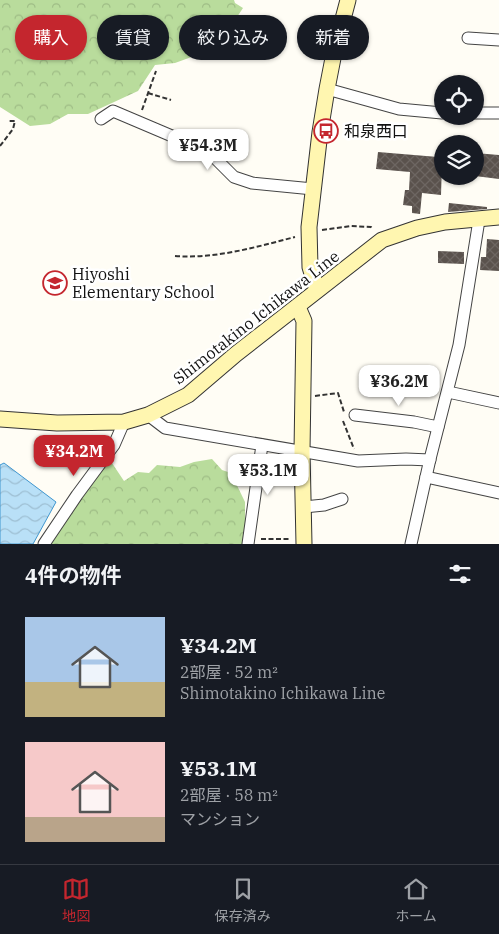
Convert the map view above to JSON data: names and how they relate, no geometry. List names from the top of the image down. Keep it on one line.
{"streets":{"main road":["Shimotakino Ichikawa Line"]},"places":{"bus stop":["和泉西口"],"school or university":["Hiyoshi Elementary School"]},"page":{"chip":["購入","賃貸","絞り込み","新着"],"price":["¥54.3M","¥36.2M","¥34.2M","¥53.1M"],"heading":"4件の物件","list":[{"name":"¥34.2M","note":"2部屋 · 52 m² · Shimotakino Ichikawa Line"},{"name":"¥53.1M","note":"2部屋 · 58 m² · マンション"}],"tabs":["地図","保存済み","ホーム"]}}
